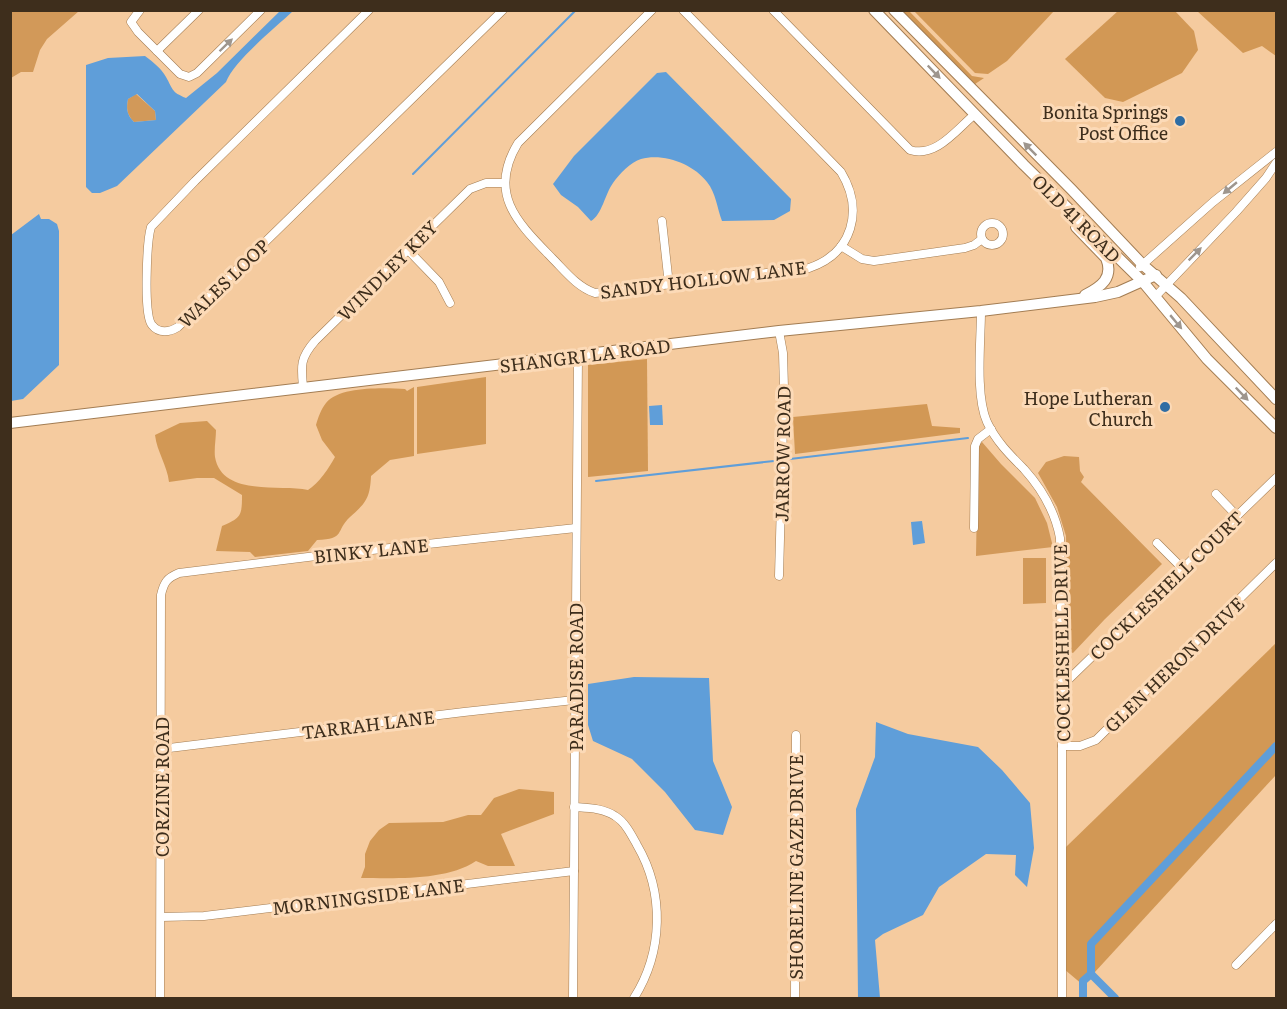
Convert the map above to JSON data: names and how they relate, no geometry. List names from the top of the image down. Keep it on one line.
{"streets":{"street":["OLD 41 ROAD","WINDLEY KEY","SANDY HOLLOW LANE","WALES LOOP","SHANGRI LA ROAD","JARROW ROAD","BINKY LANE","COCKLESHELL COURT","COCKLESHELL DRIVE","GLEN HERON DRIVE","PARADISE ROAD","TARRAH LANE","CORZINE ROAD","SHORELINE GAZE DRIVE","MORNINGSIDE LANE"]},"crossings":[["OLD 41 ROAD","SHANGRI LA ROAD"],["WINDLEY KEY","SANDY HOLLOW LANE"],["WINDLEY KEY","SHANGRI LA ROAD"],["SHANGRI LA ROAD","JARROW ROAD"],["SHANGRI LA ROAD","COCKLESHELL DRIVE"],["SHANGRI LA ROAD","PARADISE ROAD"],["BINKY LANE","PARADISE ROAD"],["BINKY LANE","CORZINE ROAD"],["COCKLESHELL COURT","COCKLESHELL DRIVE"],["COCKLESHELL DRIVE","GLEN HERON DRIVE"],["PARADISE ROAD","TARRAH LANE"],["PARADISE ROAD","MORNINGSIDE LANE"],["TARRAH LANE","CORZINE ROAD"],["CORZINE ROAD","MORNINGSIDE LANE"]],"places":["Bonita Springs Post Office","Hope Lutheran Church"]}
